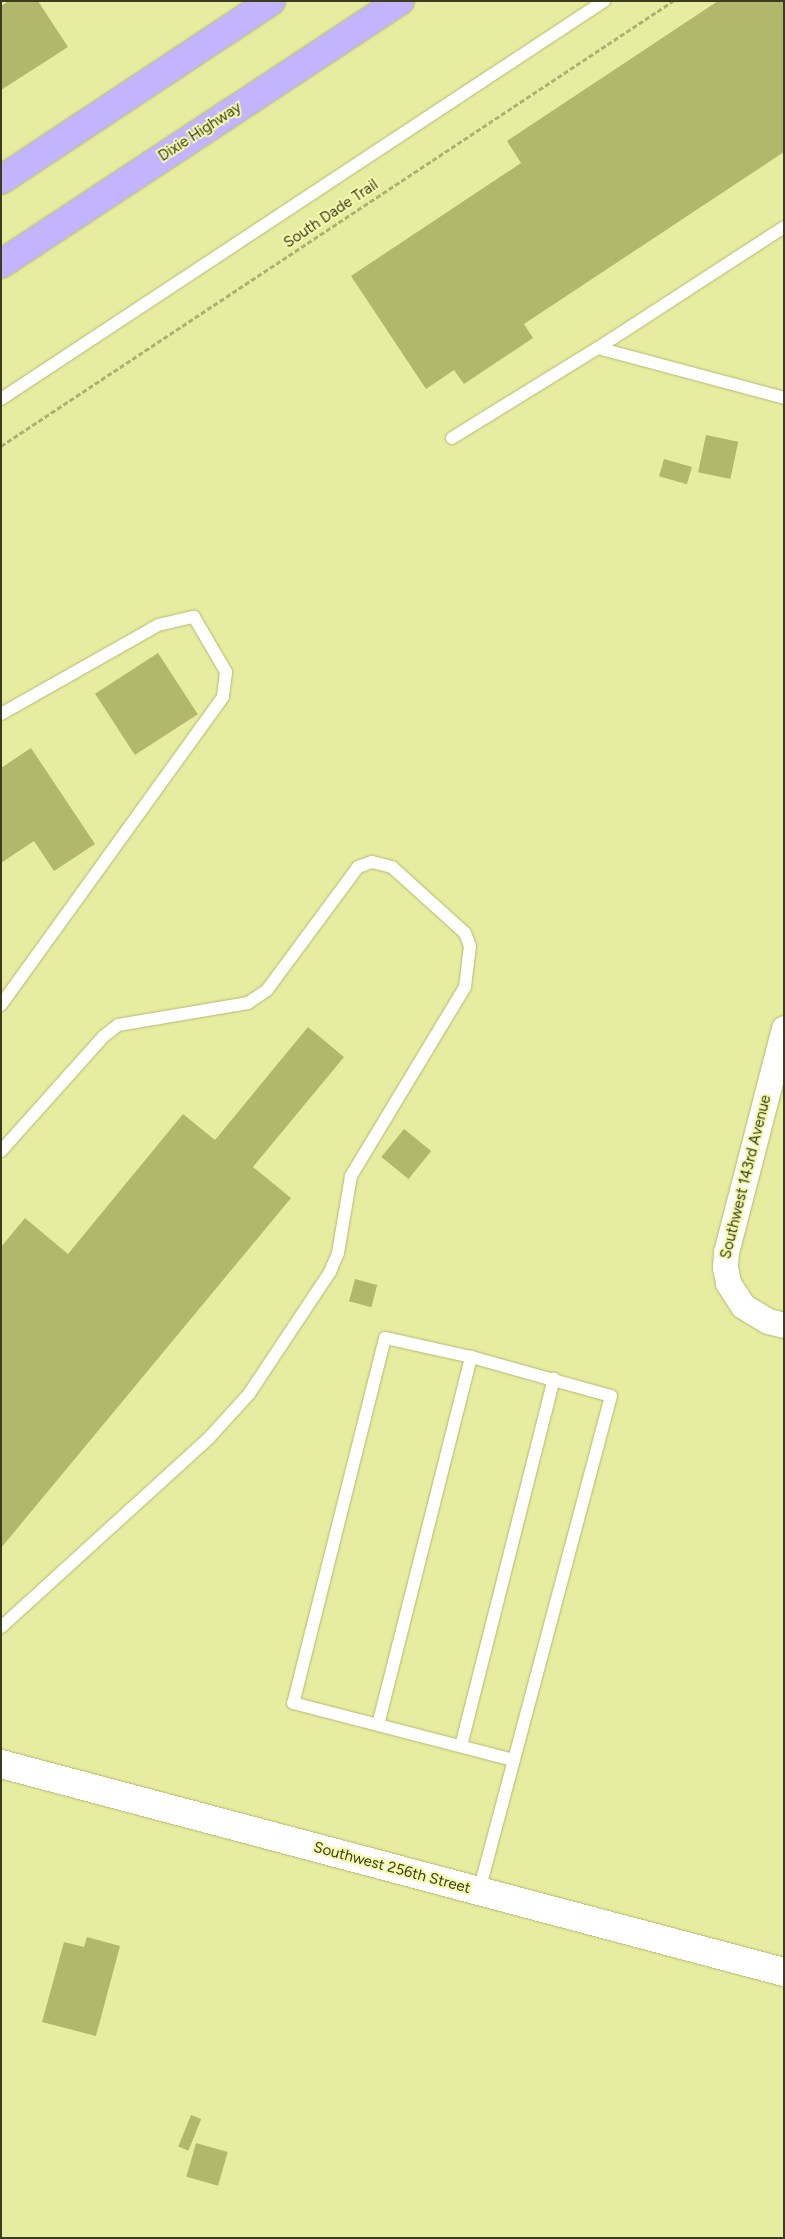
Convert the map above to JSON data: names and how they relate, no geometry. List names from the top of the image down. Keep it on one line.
{"streets":{"highway":["Dixie Highway"],"street":["Southwest 143rd Avenue","Southwest 256th Street"],"path":["South Dade Trail"]}}
